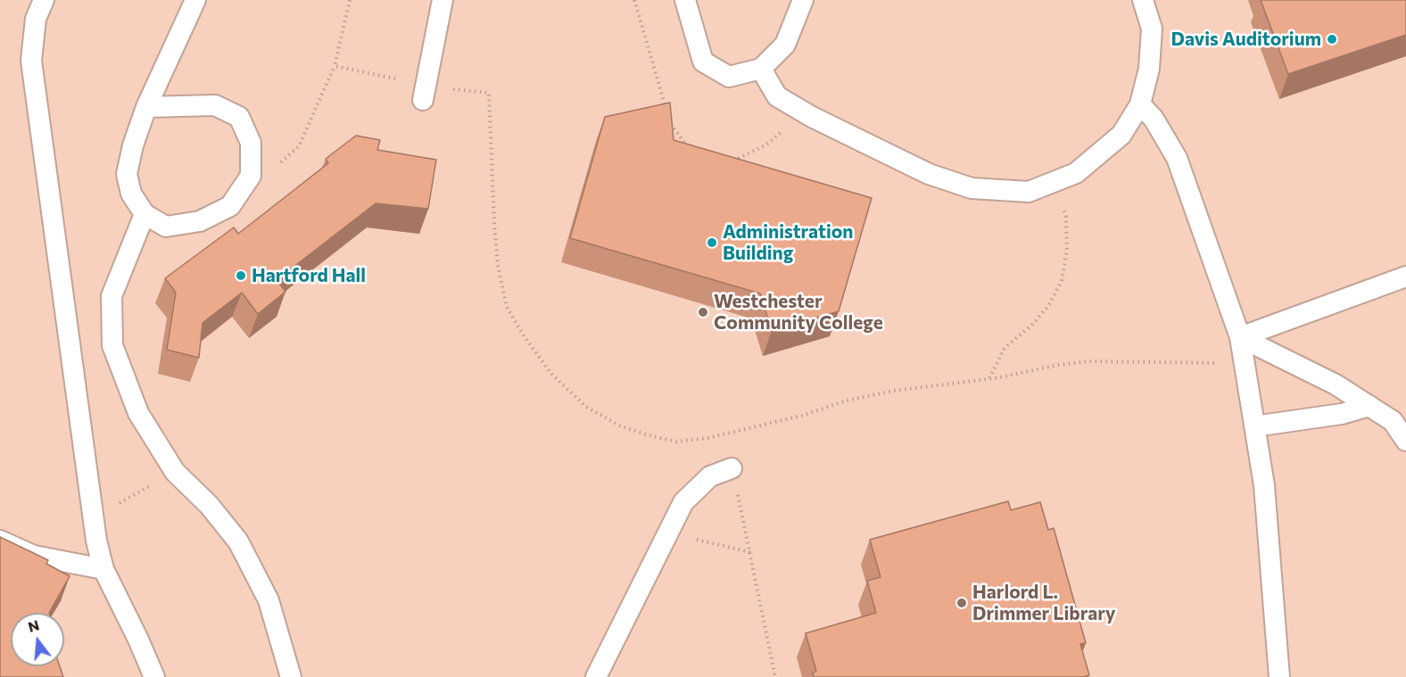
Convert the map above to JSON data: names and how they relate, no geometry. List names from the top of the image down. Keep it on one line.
{"places":["Davis Auditorium","Administration Building","Hartford Hall","Westchester Community College","Harlord L. Drimmer Library"],"north":"top"}
